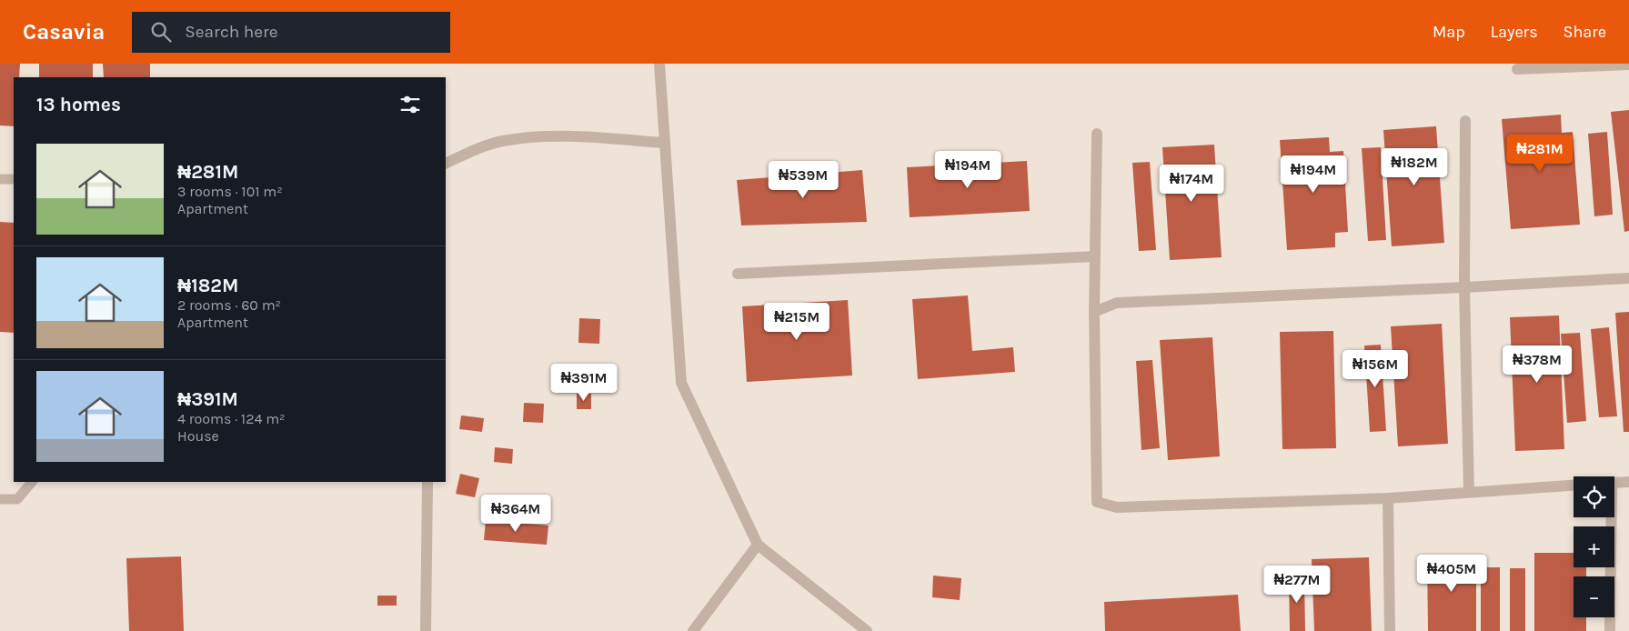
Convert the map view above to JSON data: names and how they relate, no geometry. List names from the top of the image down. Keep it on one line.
{"page":{"header":"Casavia","search":"Search here","nav":["Map","Layers","Share"],"heading":"13 homes","list":[{"name":"₦281M","note":"3 rooms · 101 m² · Apartment"},{"name":"₦182M","note":"2 rooms · 60 m² · Apartment"},{"name":"₦391M","note":"4 rooms · 124 m² · House"}],"price":["₦281M","₦182M","₦194M","₦194M","₦539M","₦174M","₦215M","₦378M","₦156M","₦391M","₦364M","₦405M","₦277M"],"map_buttons":["+","−"]}}
